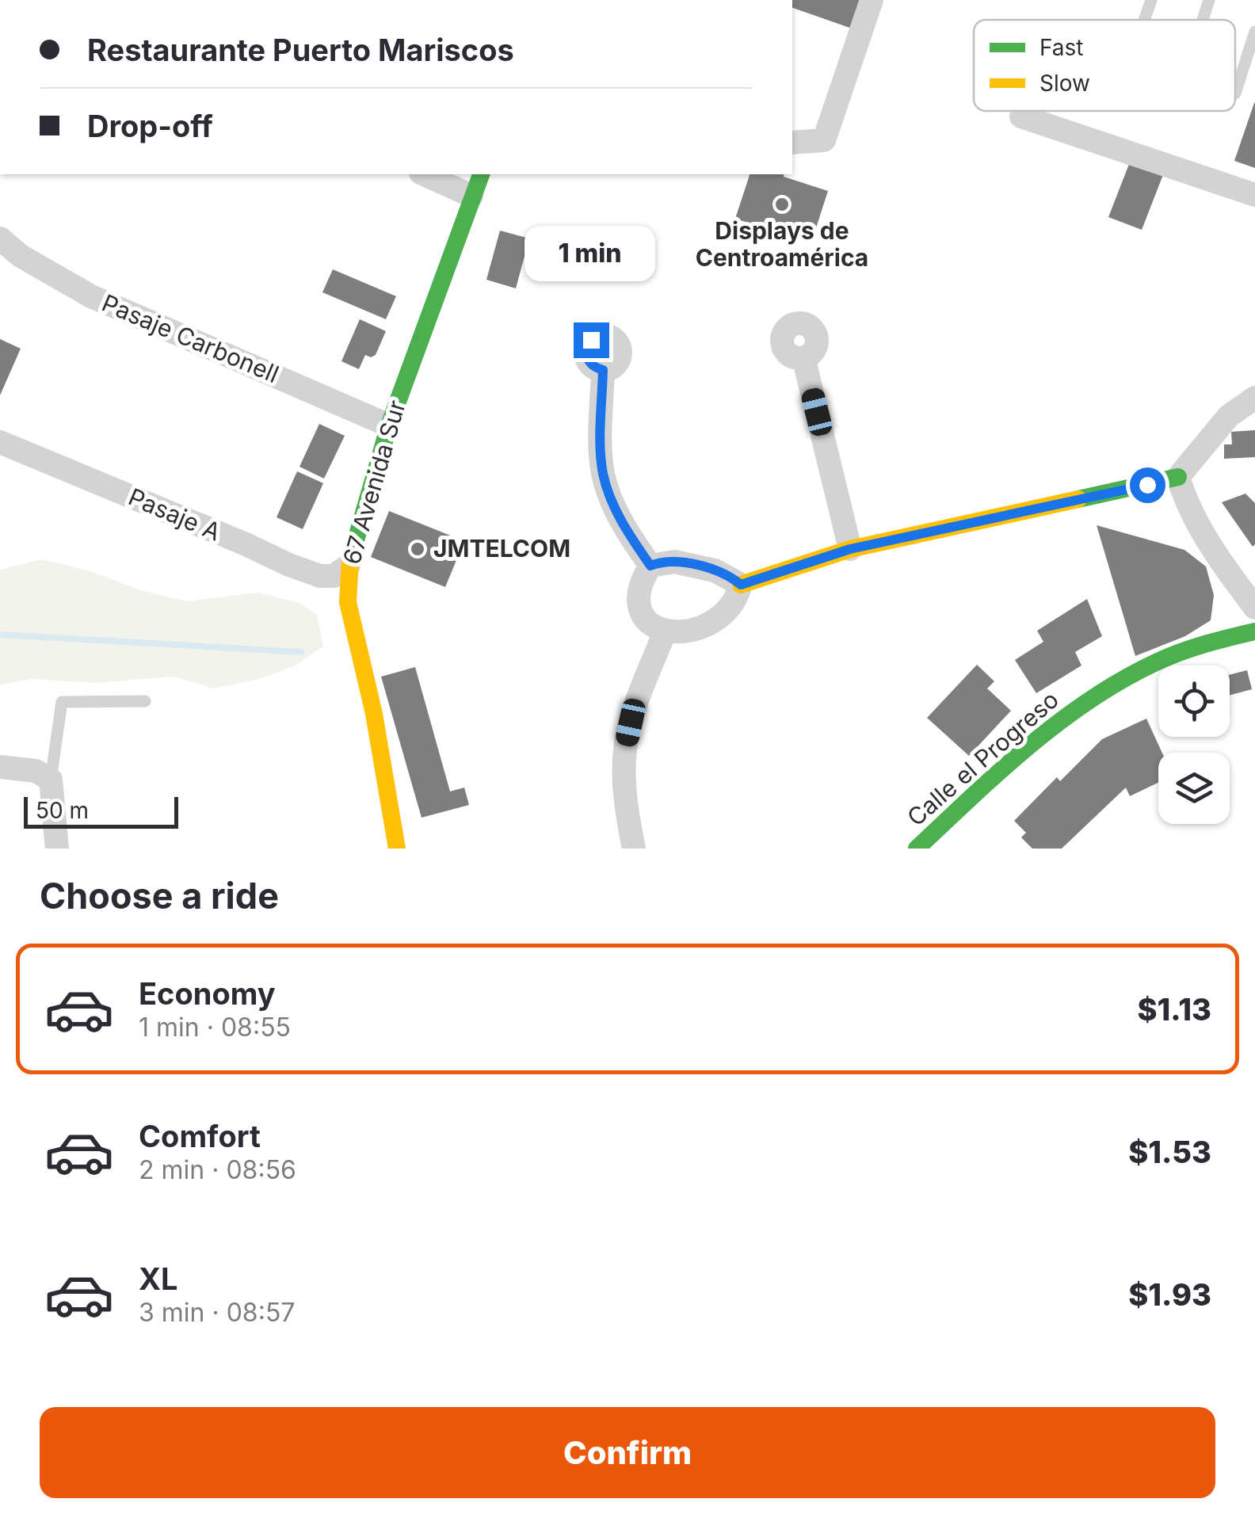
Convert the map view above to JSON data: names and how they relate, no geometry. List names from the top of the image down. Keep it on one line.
{"streets":{"street":["Pasaje Carbonell","67 Avenida Sur","Pasaje A","Calle el Progreso"]},"crossings":[["Pasaje Carbonell","67 Avenida Sur"],["67 Avenida Sur","Pasaje A"]],"places":["Displays de Centroamérica","JMTELCOM"],"legend":["Fast","Slow"],"scale_bar":"50 m","page":{"banner":["Restaurante Puerto Mariscos","Drop-off"],"bubble":"1 min","scale":"50 m","heading":"Choose a ride","list":[{"name":"Economy","note":"1 min · 08:55","value":"$1.13"},{"name":"Comfort","note":"2 min · 08:56","value":"$1.53"},{"name":"XL","note":"3 min · 08:57","value":"$1.93"}],"buttons":"Confirm"}}
